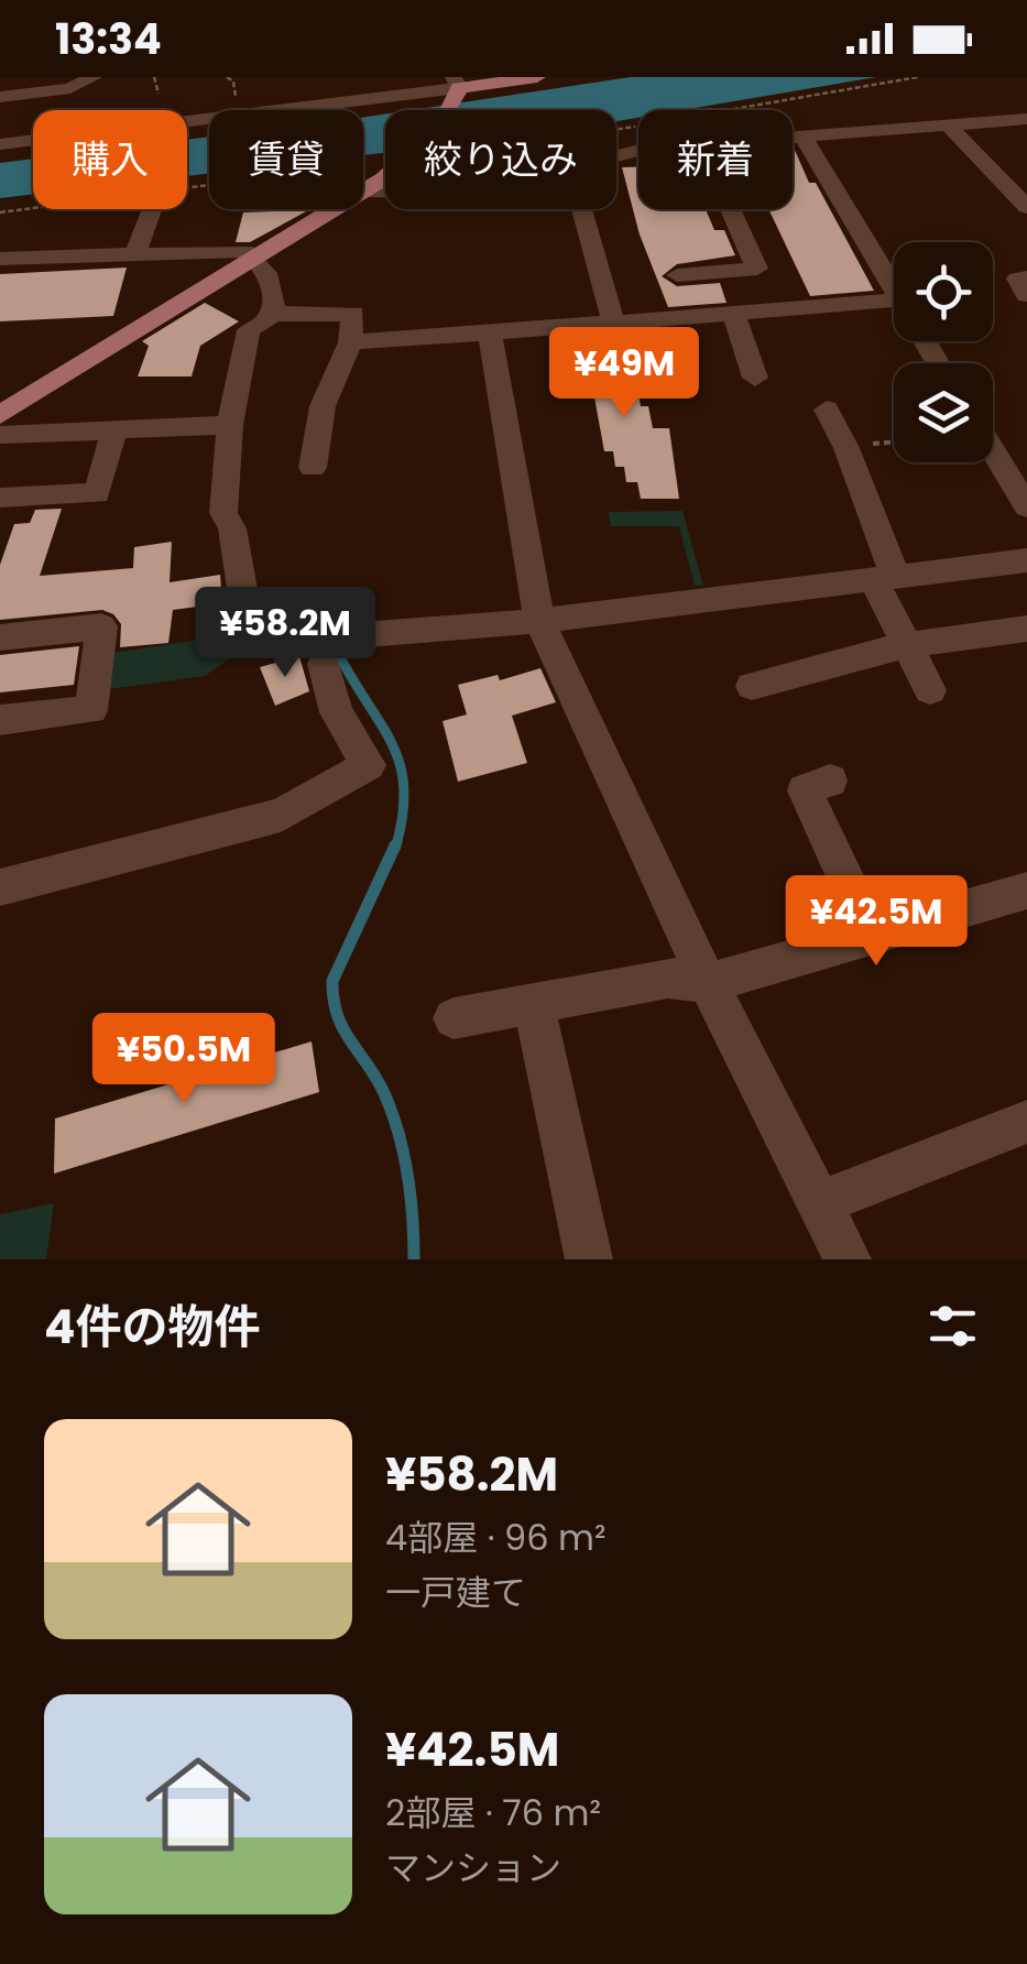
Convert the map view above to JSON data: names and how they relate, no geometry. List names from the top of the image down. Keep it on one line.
{"page":{"status":"13:34","chip":["購入","賃貸","絞り込み","新着"],"price":["¥49M","¥58.2M","¥42.5M","¥50.5M"],"heading":"4件の物件","list":[{"name":"¥58.2M","note":"4部屋 · 96 m² · 一戸建て"},{"name":"¥42.5M","note":"2部屋 · 76 m² · マンション"}]}}
